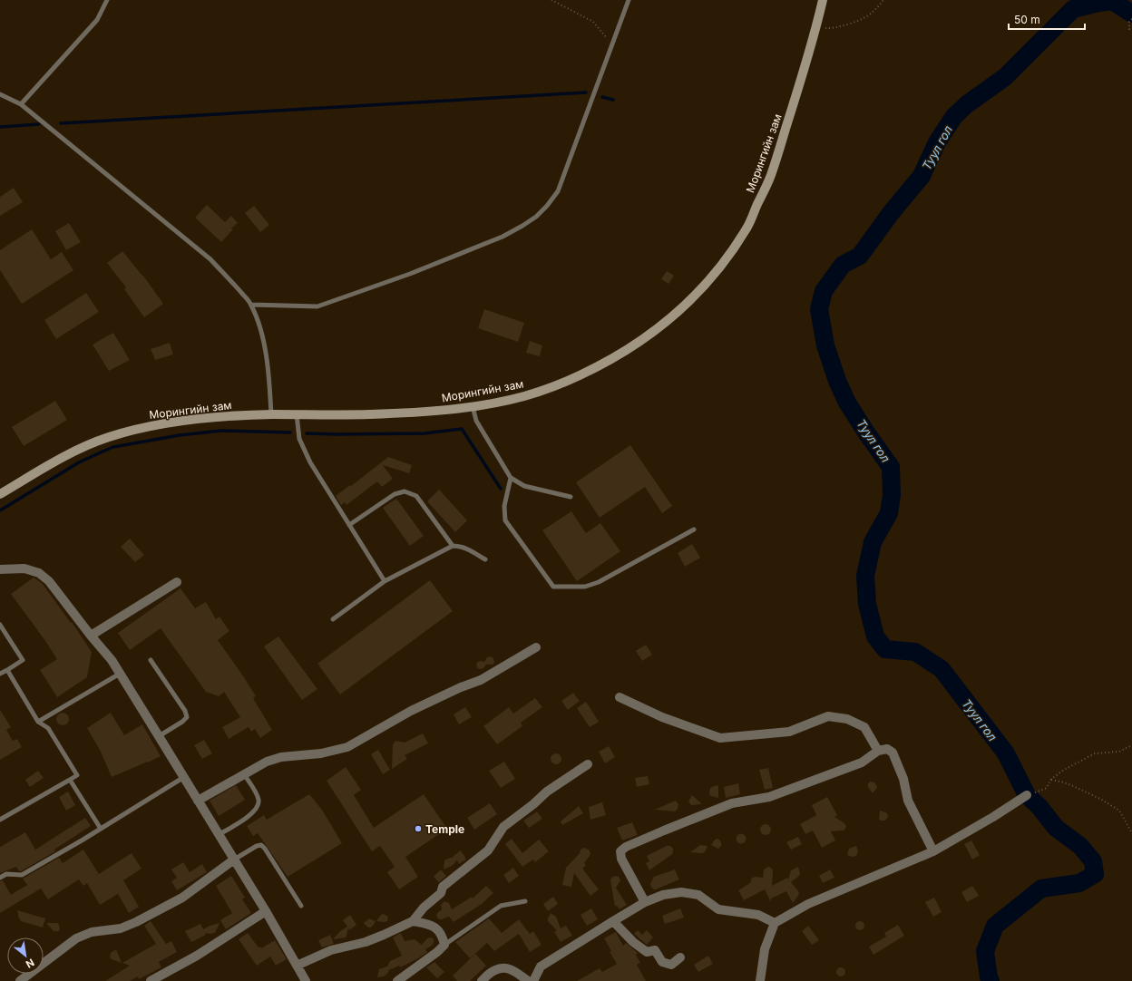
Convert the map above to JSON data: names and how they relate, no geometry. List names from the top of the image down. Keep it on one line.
{"streets":{"main road":["Морингийн зам"]},"water":["Туул гол"],"places":["Temple"],"scale_bar":"50 m","north":"bottom right"}
